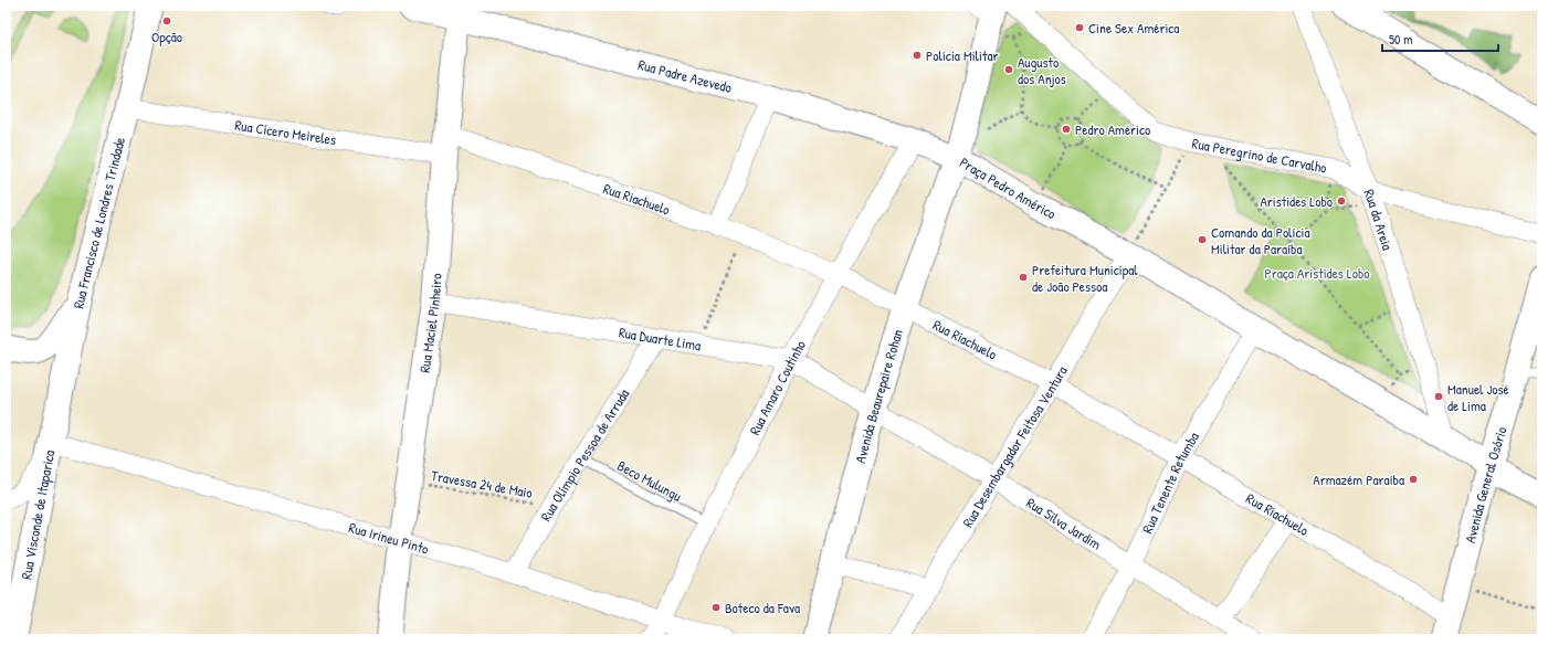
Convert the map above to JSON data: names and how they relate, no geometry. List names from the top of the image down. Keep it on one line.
{"streets":{"main road":["Rua Padre Azevedo","Praça Pedro Américo","Rua Francisco de Londres Trindade","Rua Maciel Pinheiro","Avenida Beaurepaire Rohan","Avenida General Osório","Rua Visconde de Itaparica"],"street":["Rua Cícero Meireles","Rua Peregrino de Carvalho","Rua Riachuelo","Rua da Areia","Rua Duarte Lima","Rua Amaro Coutinho","Rua Desembargador Feitosa Ventura","Rua Olímpio Pessoa de Arruda","Rua Tenente Retumba","Rua Silva Jardim","Rua Irineu Pinto"],"lane":["Beco Mulungu"],"path":["Travessa 24 de Maio"]},"crossings":[["Rua Padre Azevedo","Praça Pedro Américo"],["Rua Padre Azevedo","Rua Maciel Pinheiro"],["Rua Padre Azevedo","Rua Amaro Coutinho"],["Rua Padre Azevedo","Avenida Beaurepaire Rohan"],["Rua Cícero Meireles","Rua Riachuelo"],["Rua Cícero Meireles","Rua Francisco de Londres Trindade"],["Rua Cícero Meireles","Rua Maciel Pinheiro"],["Rua Peregrino de Carvalho","Praça Pedro Américo"],["Rua Peregrino de Carvalho","Rua da Areia"],["Praça Pedro Américo","Avenida Beaurepaire Rohan"],["Praça Pedro Américo","Rua Desembargador Feitosa Ventura"],["Rua Riachuelo","Rua Maciel Pinheiro"],["Rua Riachuelo","Rua Amaro Coutinho"],["Rua Riachuelo","Avenida Beaurepaire Rohan"],["Rua Riachuelo","Rua Desembargador Feitosa Ventura"],["Rua Riachuelo","Rua Tenente Retumba"],["Rua Riachuelo","Avenida General Osório"],["Rua Francisco de Londres Trindade","Rua Visconde de Itaparica"],["Rua Francisco de Londres Trindade","Rua Irineu Pinto"],["Rua Maciel Pinheiro","Rua Duarte Lima"],["Rua Maciel Pinheiro","Travessa 24 de Maio"],["Rua Maciel Pinheiro","Rua Irineu Pinto"],["Rua Duarte Lima","Rua Amaro Coutinho"],["Rua Duarte Lima","Avenida Beaurepaire Rohan"],["Rua Duarte Lima","Rua Olímpio Pessoa de Arruda"],["Rua Duarte Lima","Rua Silva Jardim"],["Rua Amaro Coutinho","Beco Mulungu"],["Rua Amaro Coutinho","Rua Irineu Pinto"],["Avenida Beaurepaire Rohan","Rua Silva Jardim"],["Rua Desembargador Feitosa Ventura","Rua Silva Jardim"],["Rua Olímpio Pessoa de Arruda","Beco Mulungu"],["Rua Olímpio Pessoa de Arruda","Travessa 24 de Maio"],["Rua Olímpio Pessoa de Arruda","Rua Irineu Pinto"],["Rua Tenente Retumba","Rua Silva Jardim"],["Rua Visconde de Itaparica","Rua Irineu Pinto"]],"parks":["Praça Aristides Lobo"],"places":["Opção","Cine Sex América","Polícia Militar","Augusto dos Anjos","Pedro Américo","Aristides Lobo","Comando da Polícia Militar da Paraíba","Prefeitura Municipal de João Pessoa","Manuel José de Lima","Armazém Paraíba","Boteco da Fava"],"scale_bar":"50 m"}
